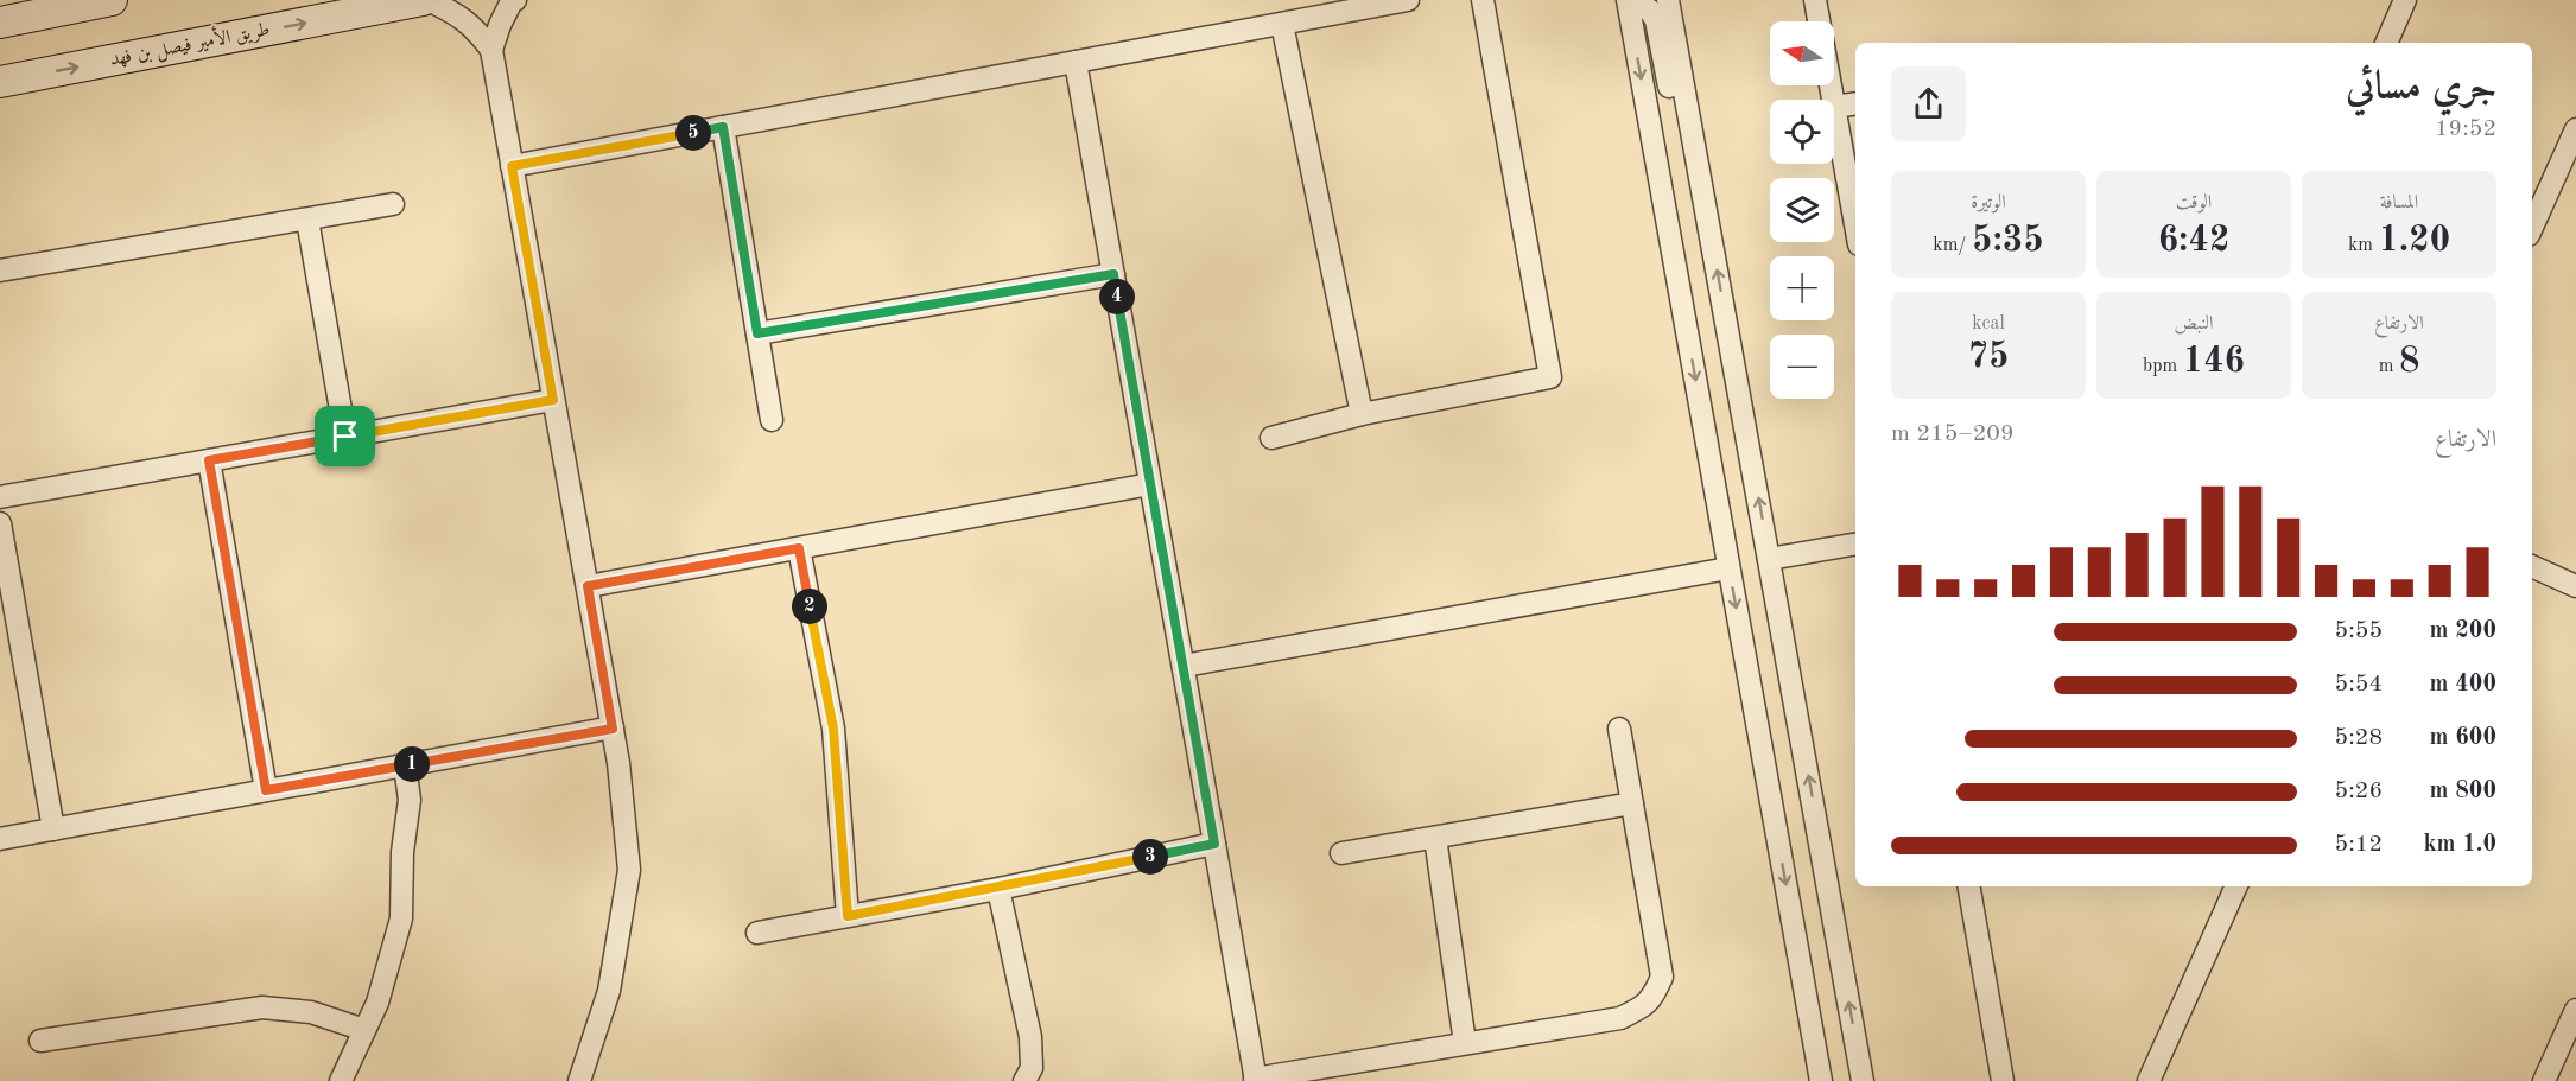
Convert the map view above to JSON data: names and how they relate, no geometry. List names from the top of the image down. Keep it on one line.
{"streets":{"main road":["طريق الأمير فيصل بن فهد"]},"one_way":["طريق الأمير فيصل بن فهد"],"north":"left","page":{"map_buttons":["+","−"],"heading":["جري مسائي","19:52"],"pins":["5","4","2","1","3"],"stats":[["المسافة","1.20 km"],["الوقت","6:42"],["الوتيرة","5:35 /km"],["الارتفاع","8 m"],["النبض","146 bpm"],["kcal","75"]],"chart":["الارتفاع","209–215 m"],"list":[{"name":"200 m","note":"5:55"},{"name":"400 m","note":"5:54"},{"name":"600 m","note":"5:28"},{"name":"800 m","note":"5:26"},{"name":"1.0 km","note":"5:12"}]}}
